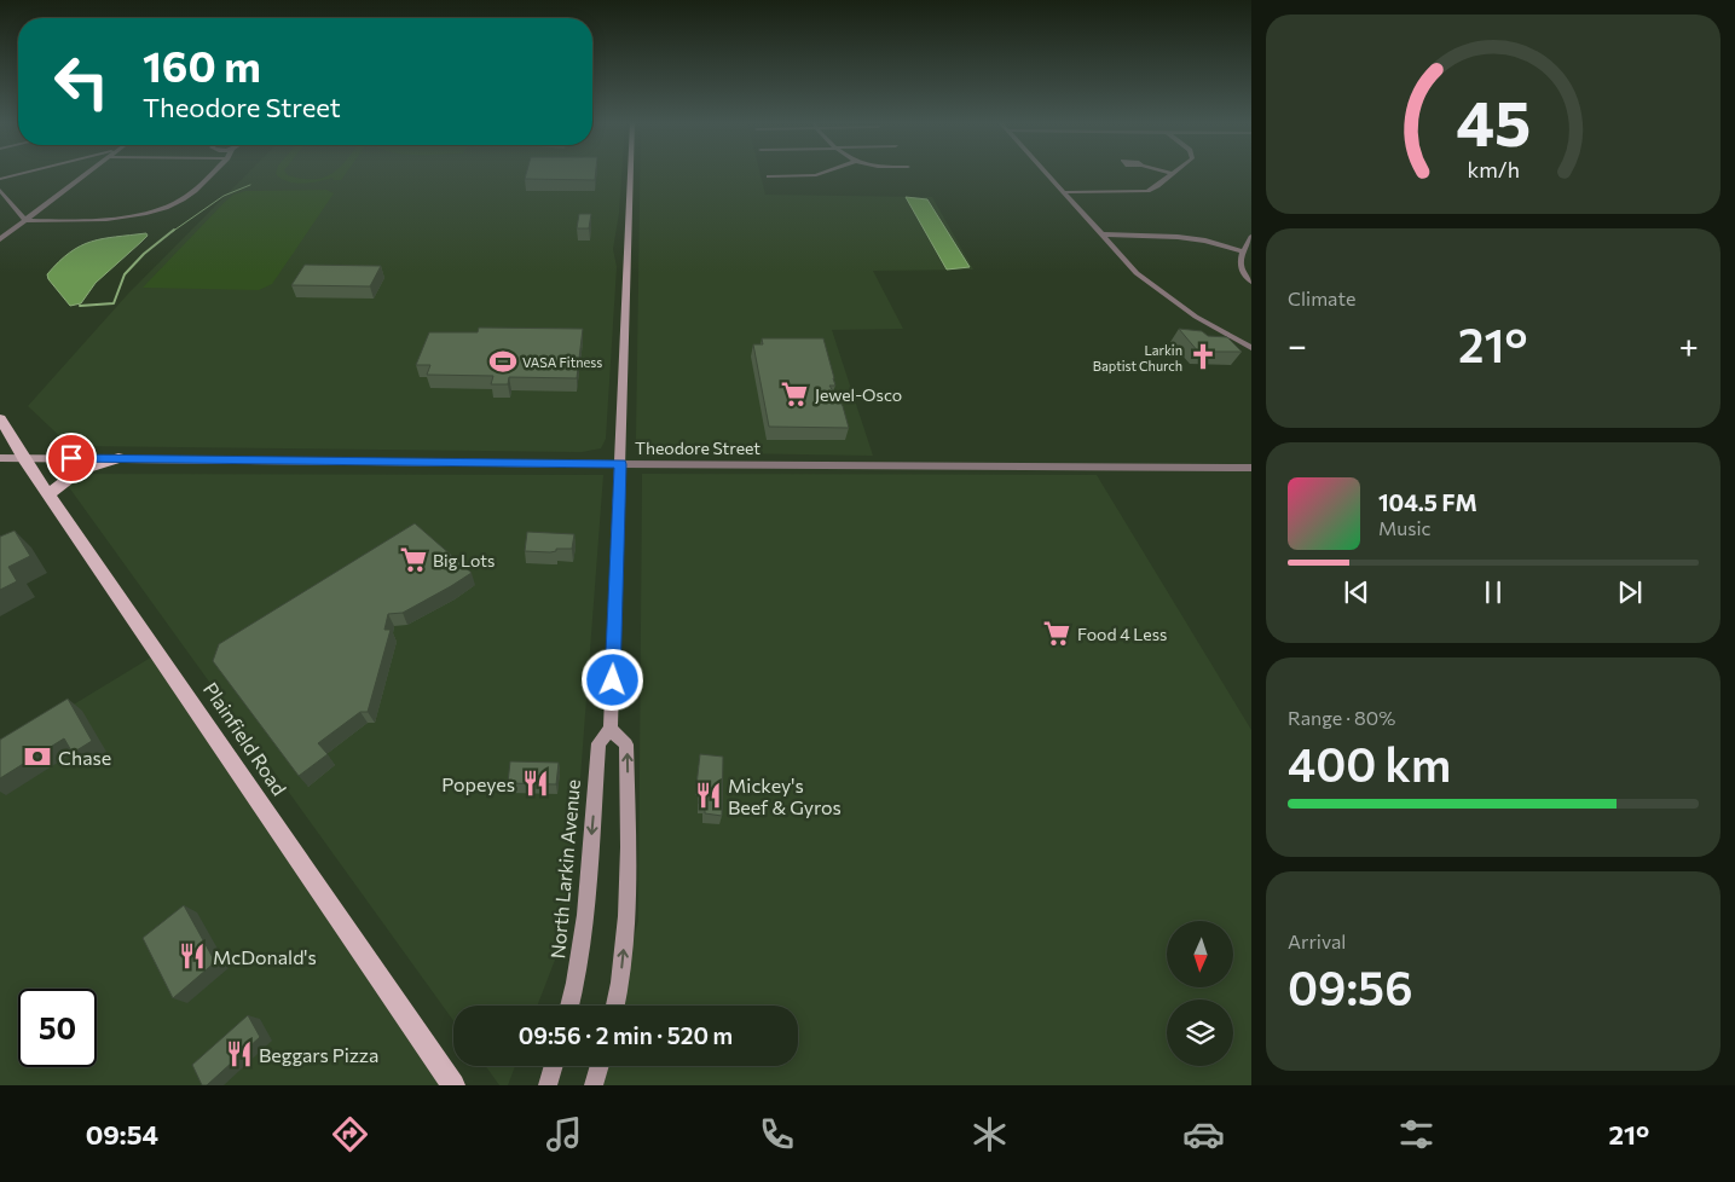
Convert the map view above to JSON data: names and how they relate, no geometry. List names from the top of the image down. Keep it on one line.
{"streets":{"main road":["Theodore Street","Plainfield Road","North Larkin Avenue"]},"crossings":[["Theodore Street","Plainfield Road"],["Theodore Street","North Larkin Avenue"]],"places":{"church":["Larkin Baptist Church"],"sports":["VASA Fitness"],"supermarket":["Jewel-Osco","Big Lots","Food 4 Less"],"bank":["Chase"],"restaurant":["Popeyes","Mickey's Beef & Gyros","McDonald's","Beggars Pizza"]},"north":"bottom","page":{"turn":["160 m","Theodore Street"],"tile":["Climate",["Range · 80%","400 km"],["Arrival","09:56"]],"heat":["−","21°","+"],"song":["104.5 FM","Music"],"limit":"50","trip":"09:56 · 2 min · 520 m","tabs":["09:54","21°"],"gauge":["45","km/h"]}}
